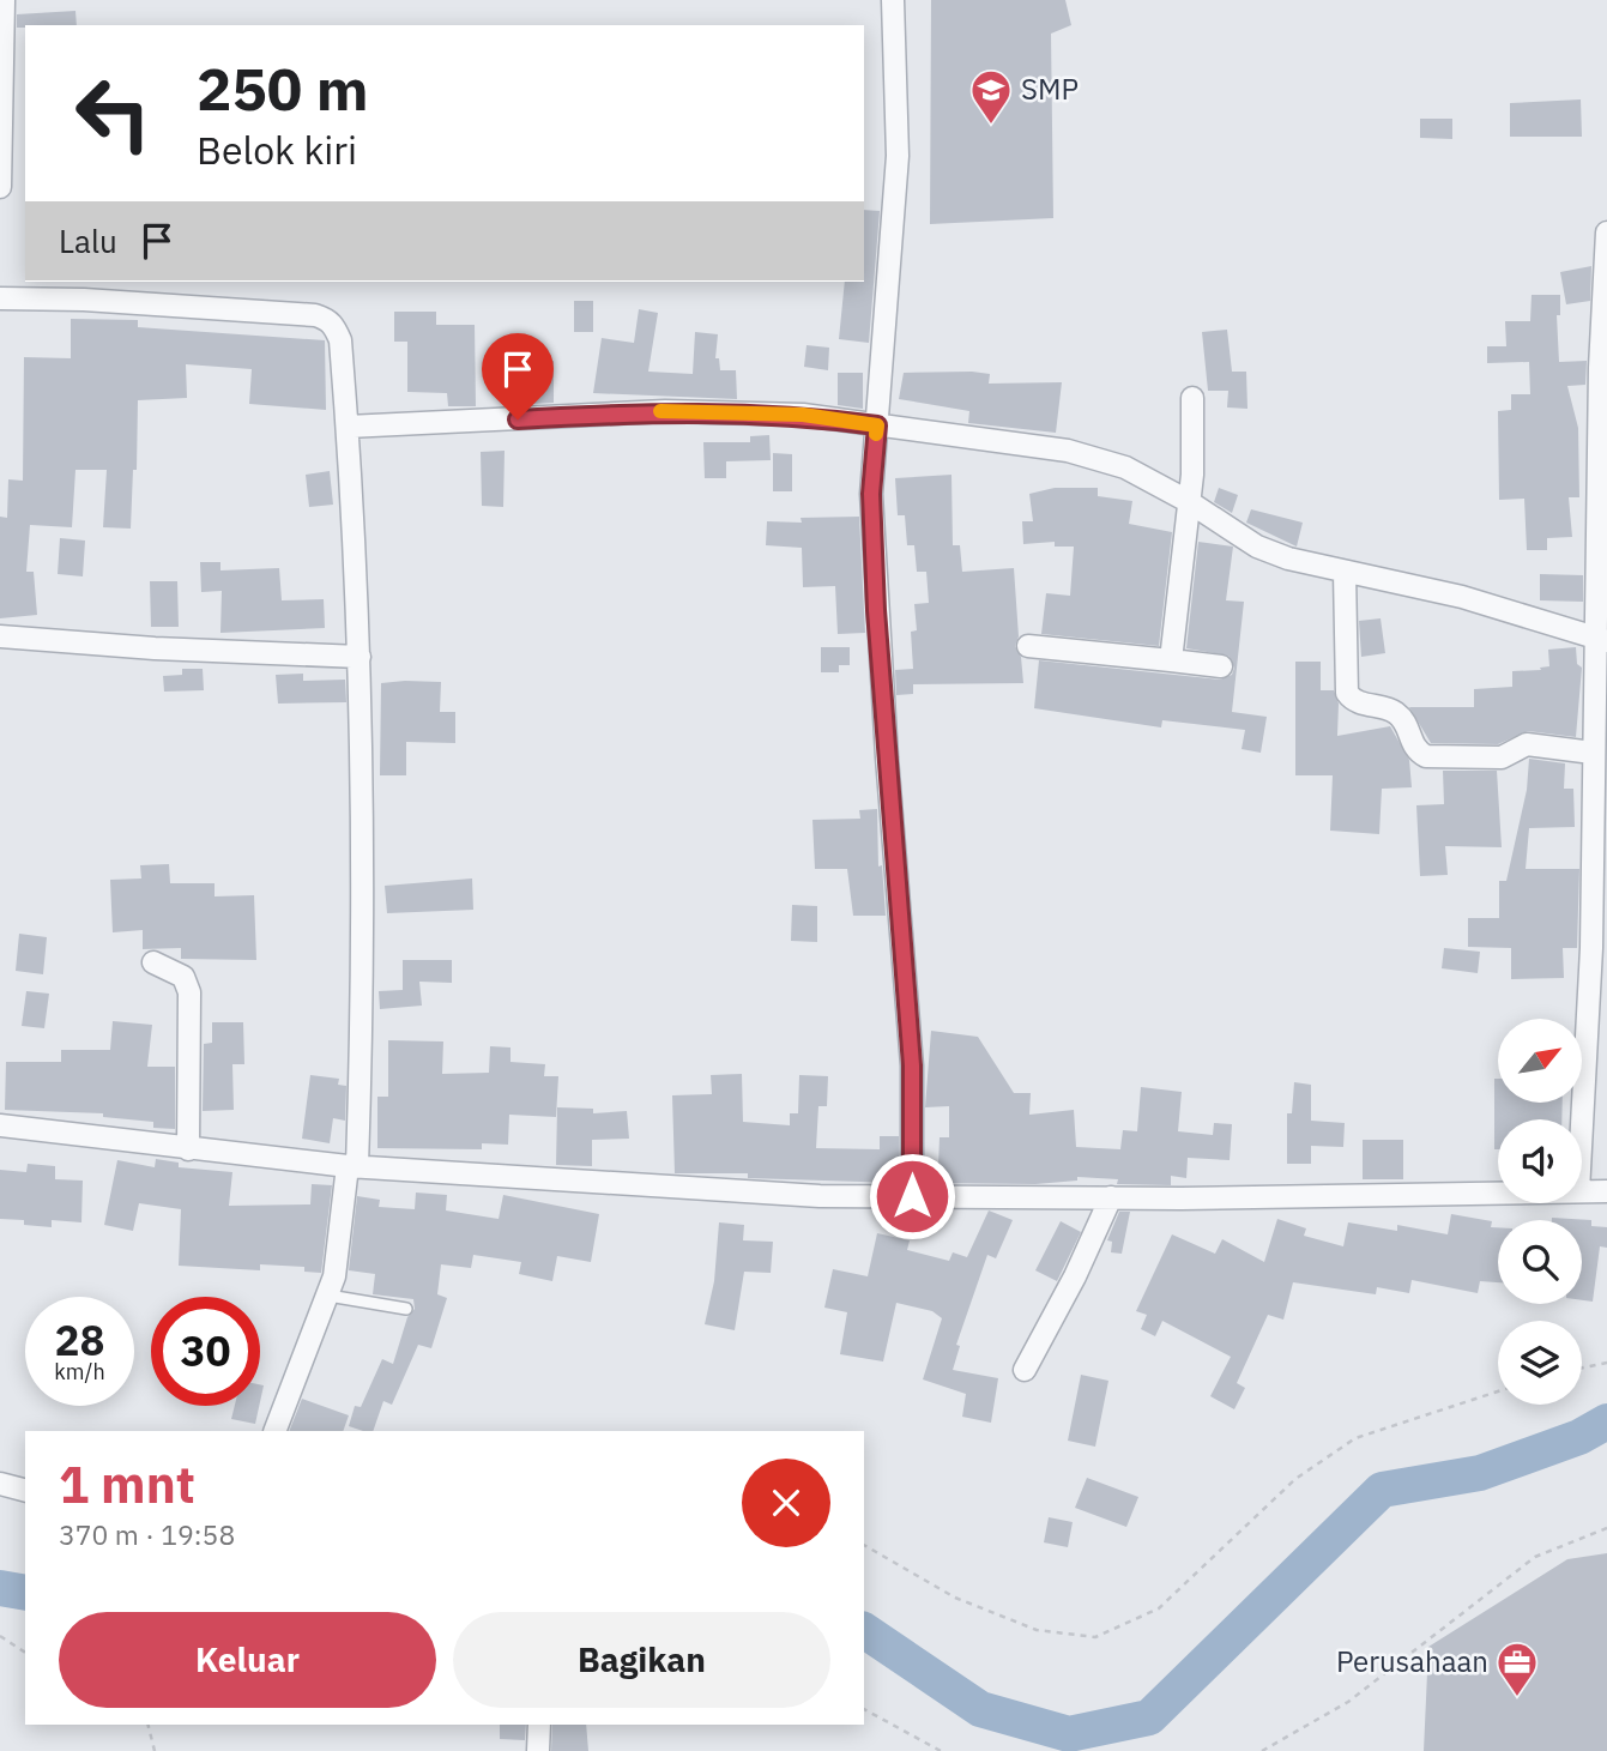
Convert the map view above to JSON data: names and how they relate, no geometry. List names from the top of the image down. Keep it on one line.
{"places":{"school or university":["SMP"],"office":["Perusahaan"]},"north":"top right","page":{"turn":["250 m","Belok kiri"],"then":"Lalu","speed":"28 km/h","limit":"30","heading":["1 mnt","370 m · 19:58"],"buttons":["Keluar","Bagikan"]}}
